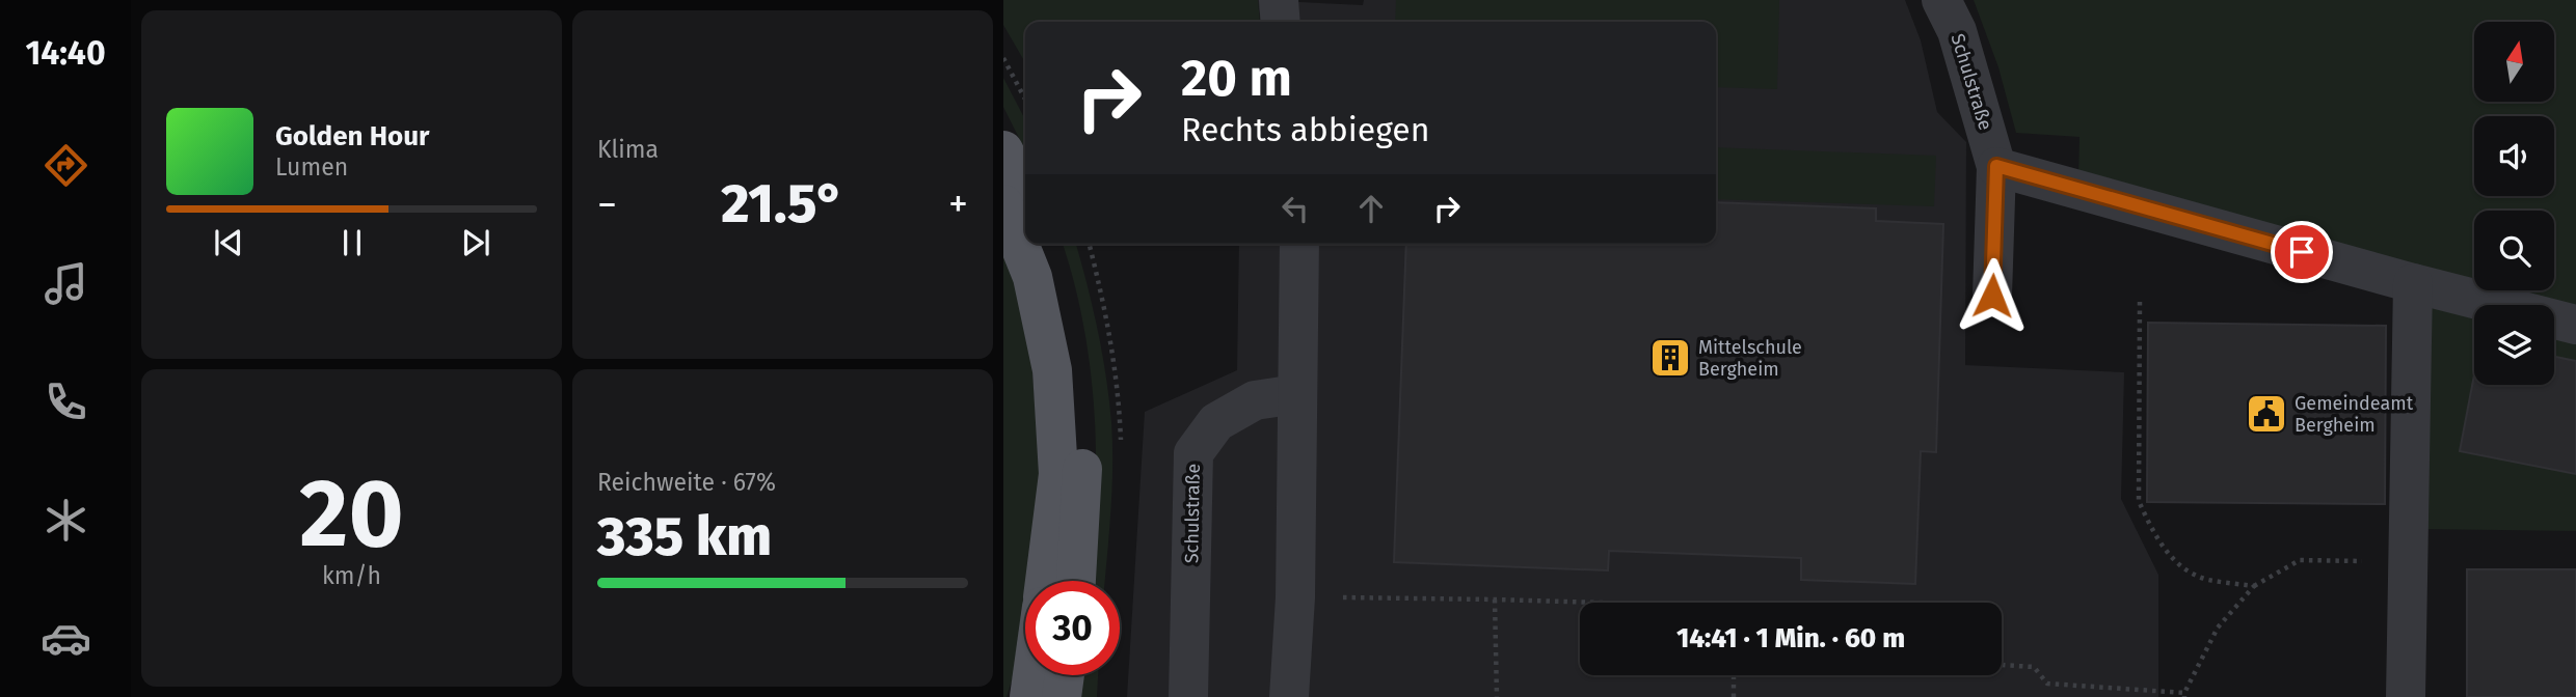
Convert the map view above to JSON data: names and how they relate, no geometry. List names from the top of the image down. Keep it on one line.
{"streets":{"street":["Schulstraße"]},"places":{"building":["Mittelschule Bergheim"],"public building":["Gemeindeamt Bergheim"]},"north":"top","page":{"tabs":"14:40","tile":["Klima",["20","km/h"],["Reichweite · 67%","335 km"]],"turn":["20 m","Rechts abbiegen"],"song":["Golden Hour","Lumen"],"heat":["−","21.5°","+"],"limit":"30","trip":"14:41 · 1 Min. · 60 m"}}
